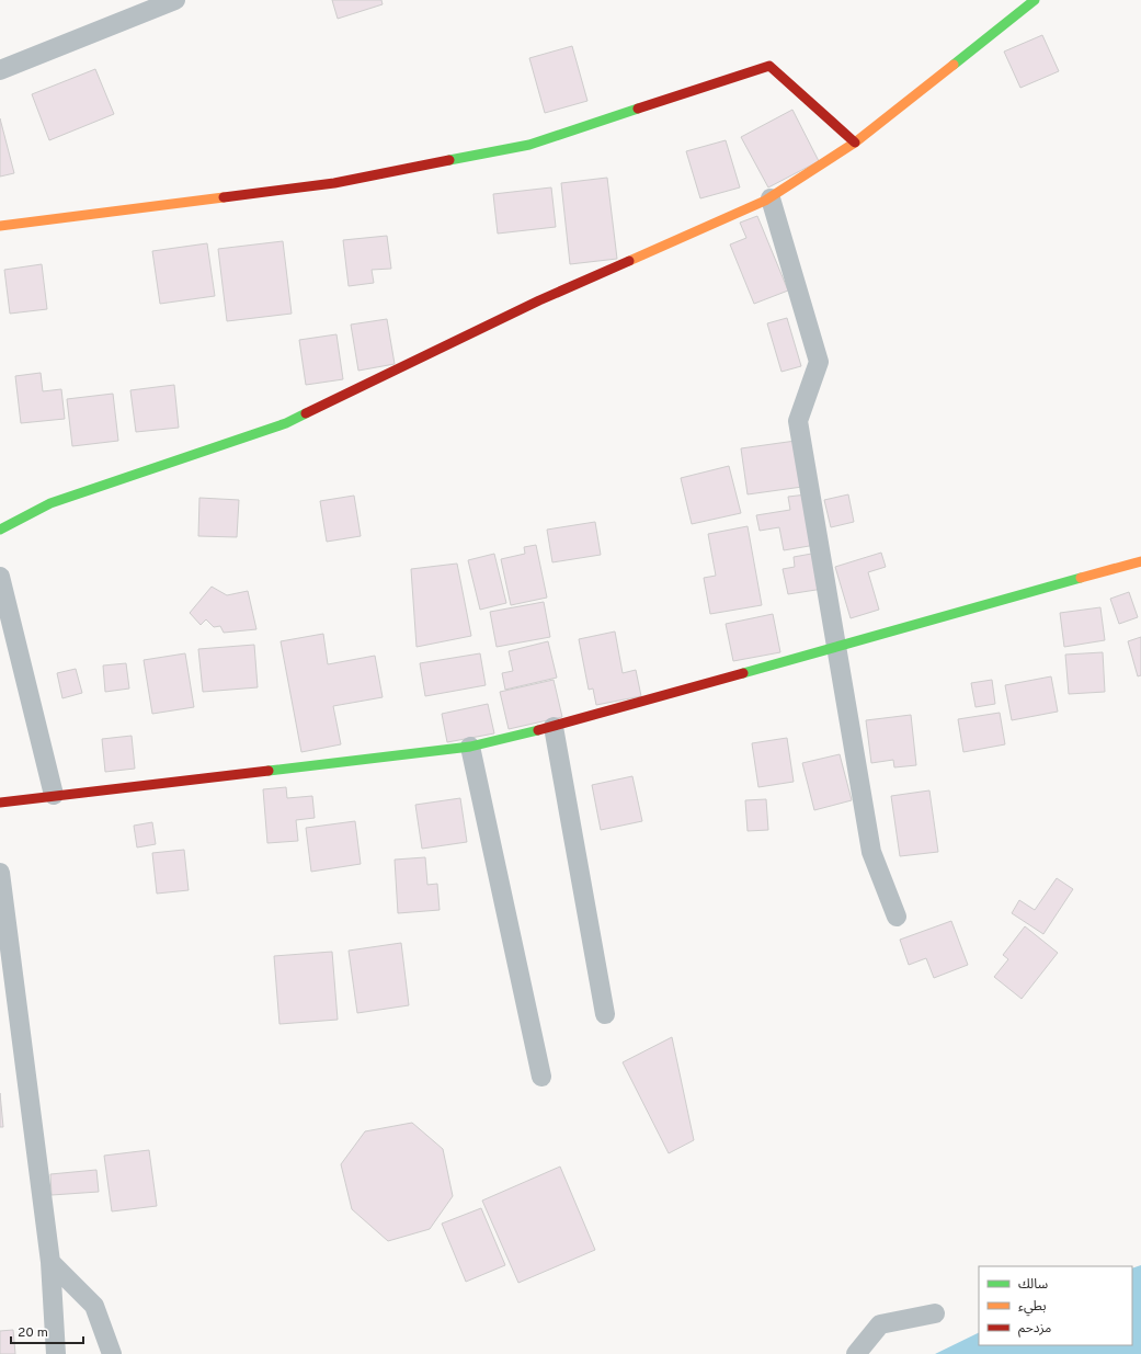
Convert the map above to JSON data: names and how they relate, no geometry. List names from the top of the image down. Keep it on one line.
{"legend":["سالك","بطيء","مزدحم"],"scale_bar":"20 m"}
